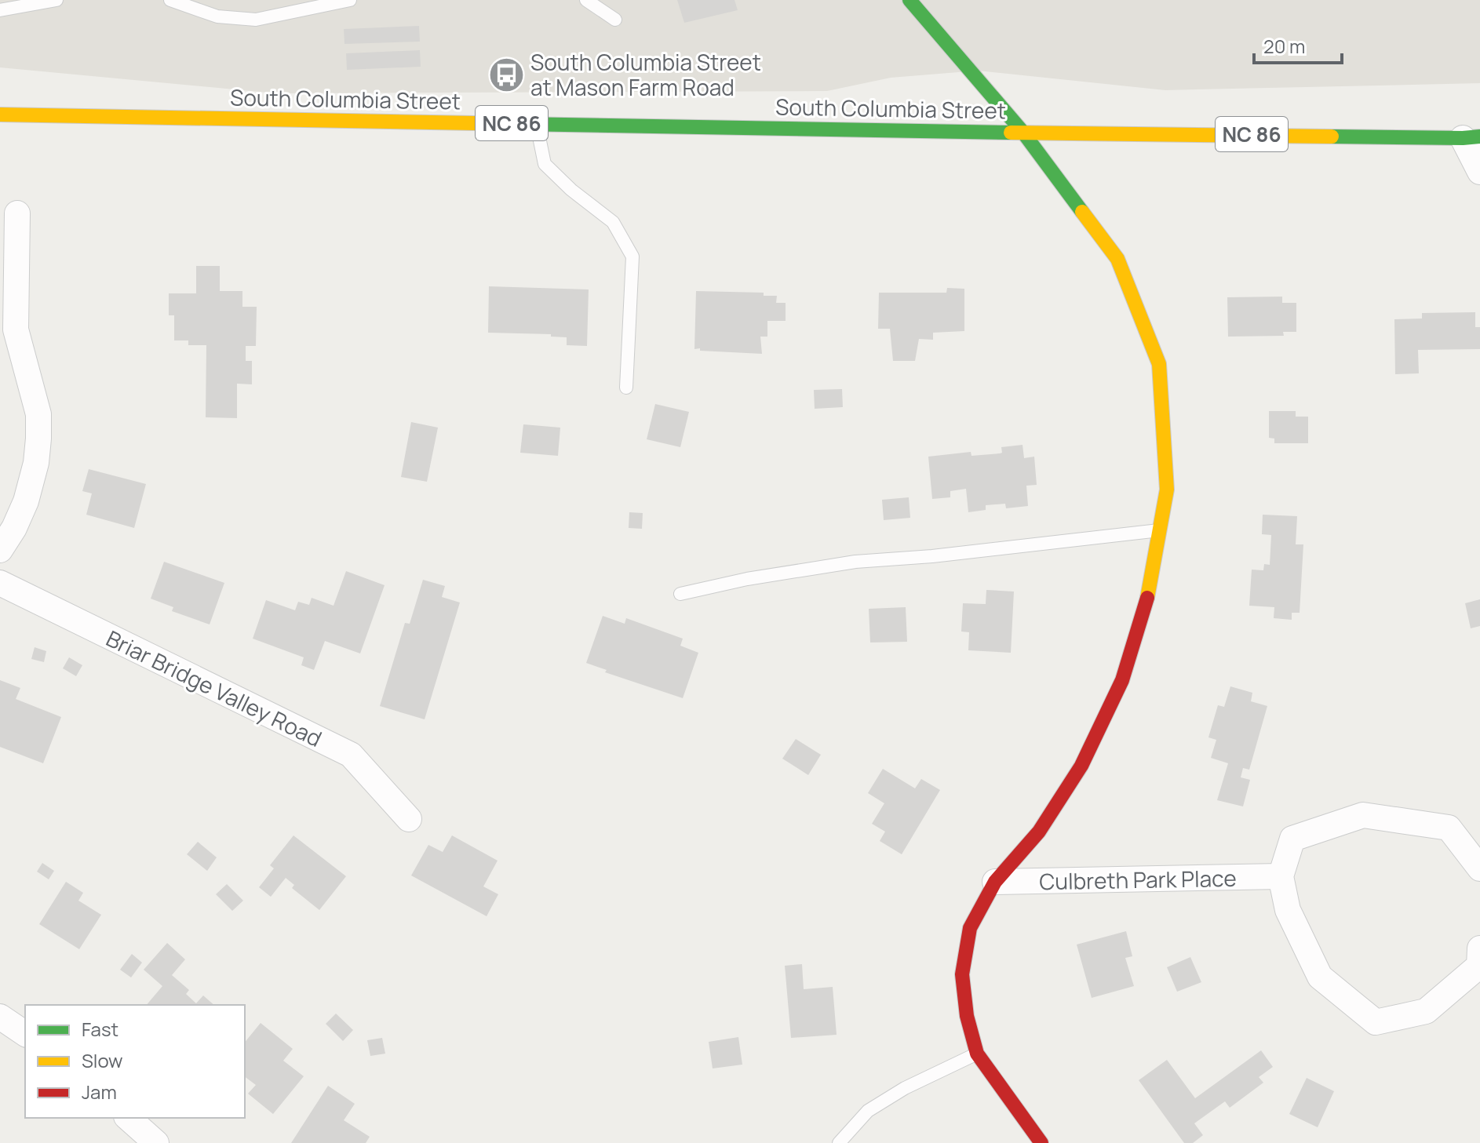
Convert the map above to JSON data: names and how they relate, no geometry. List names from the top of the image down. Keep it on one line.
{"streets":{"main road":["South Columbia Street","NC 86"],"street":["Briar Bridge Valley Road","Culbreth Park Place"]},"places":{"bus stop":["South Columbia Street at Mason Farm Road"]},"legend":["Fast","Slow","Jam"],"scale_bar":"20 m"}
